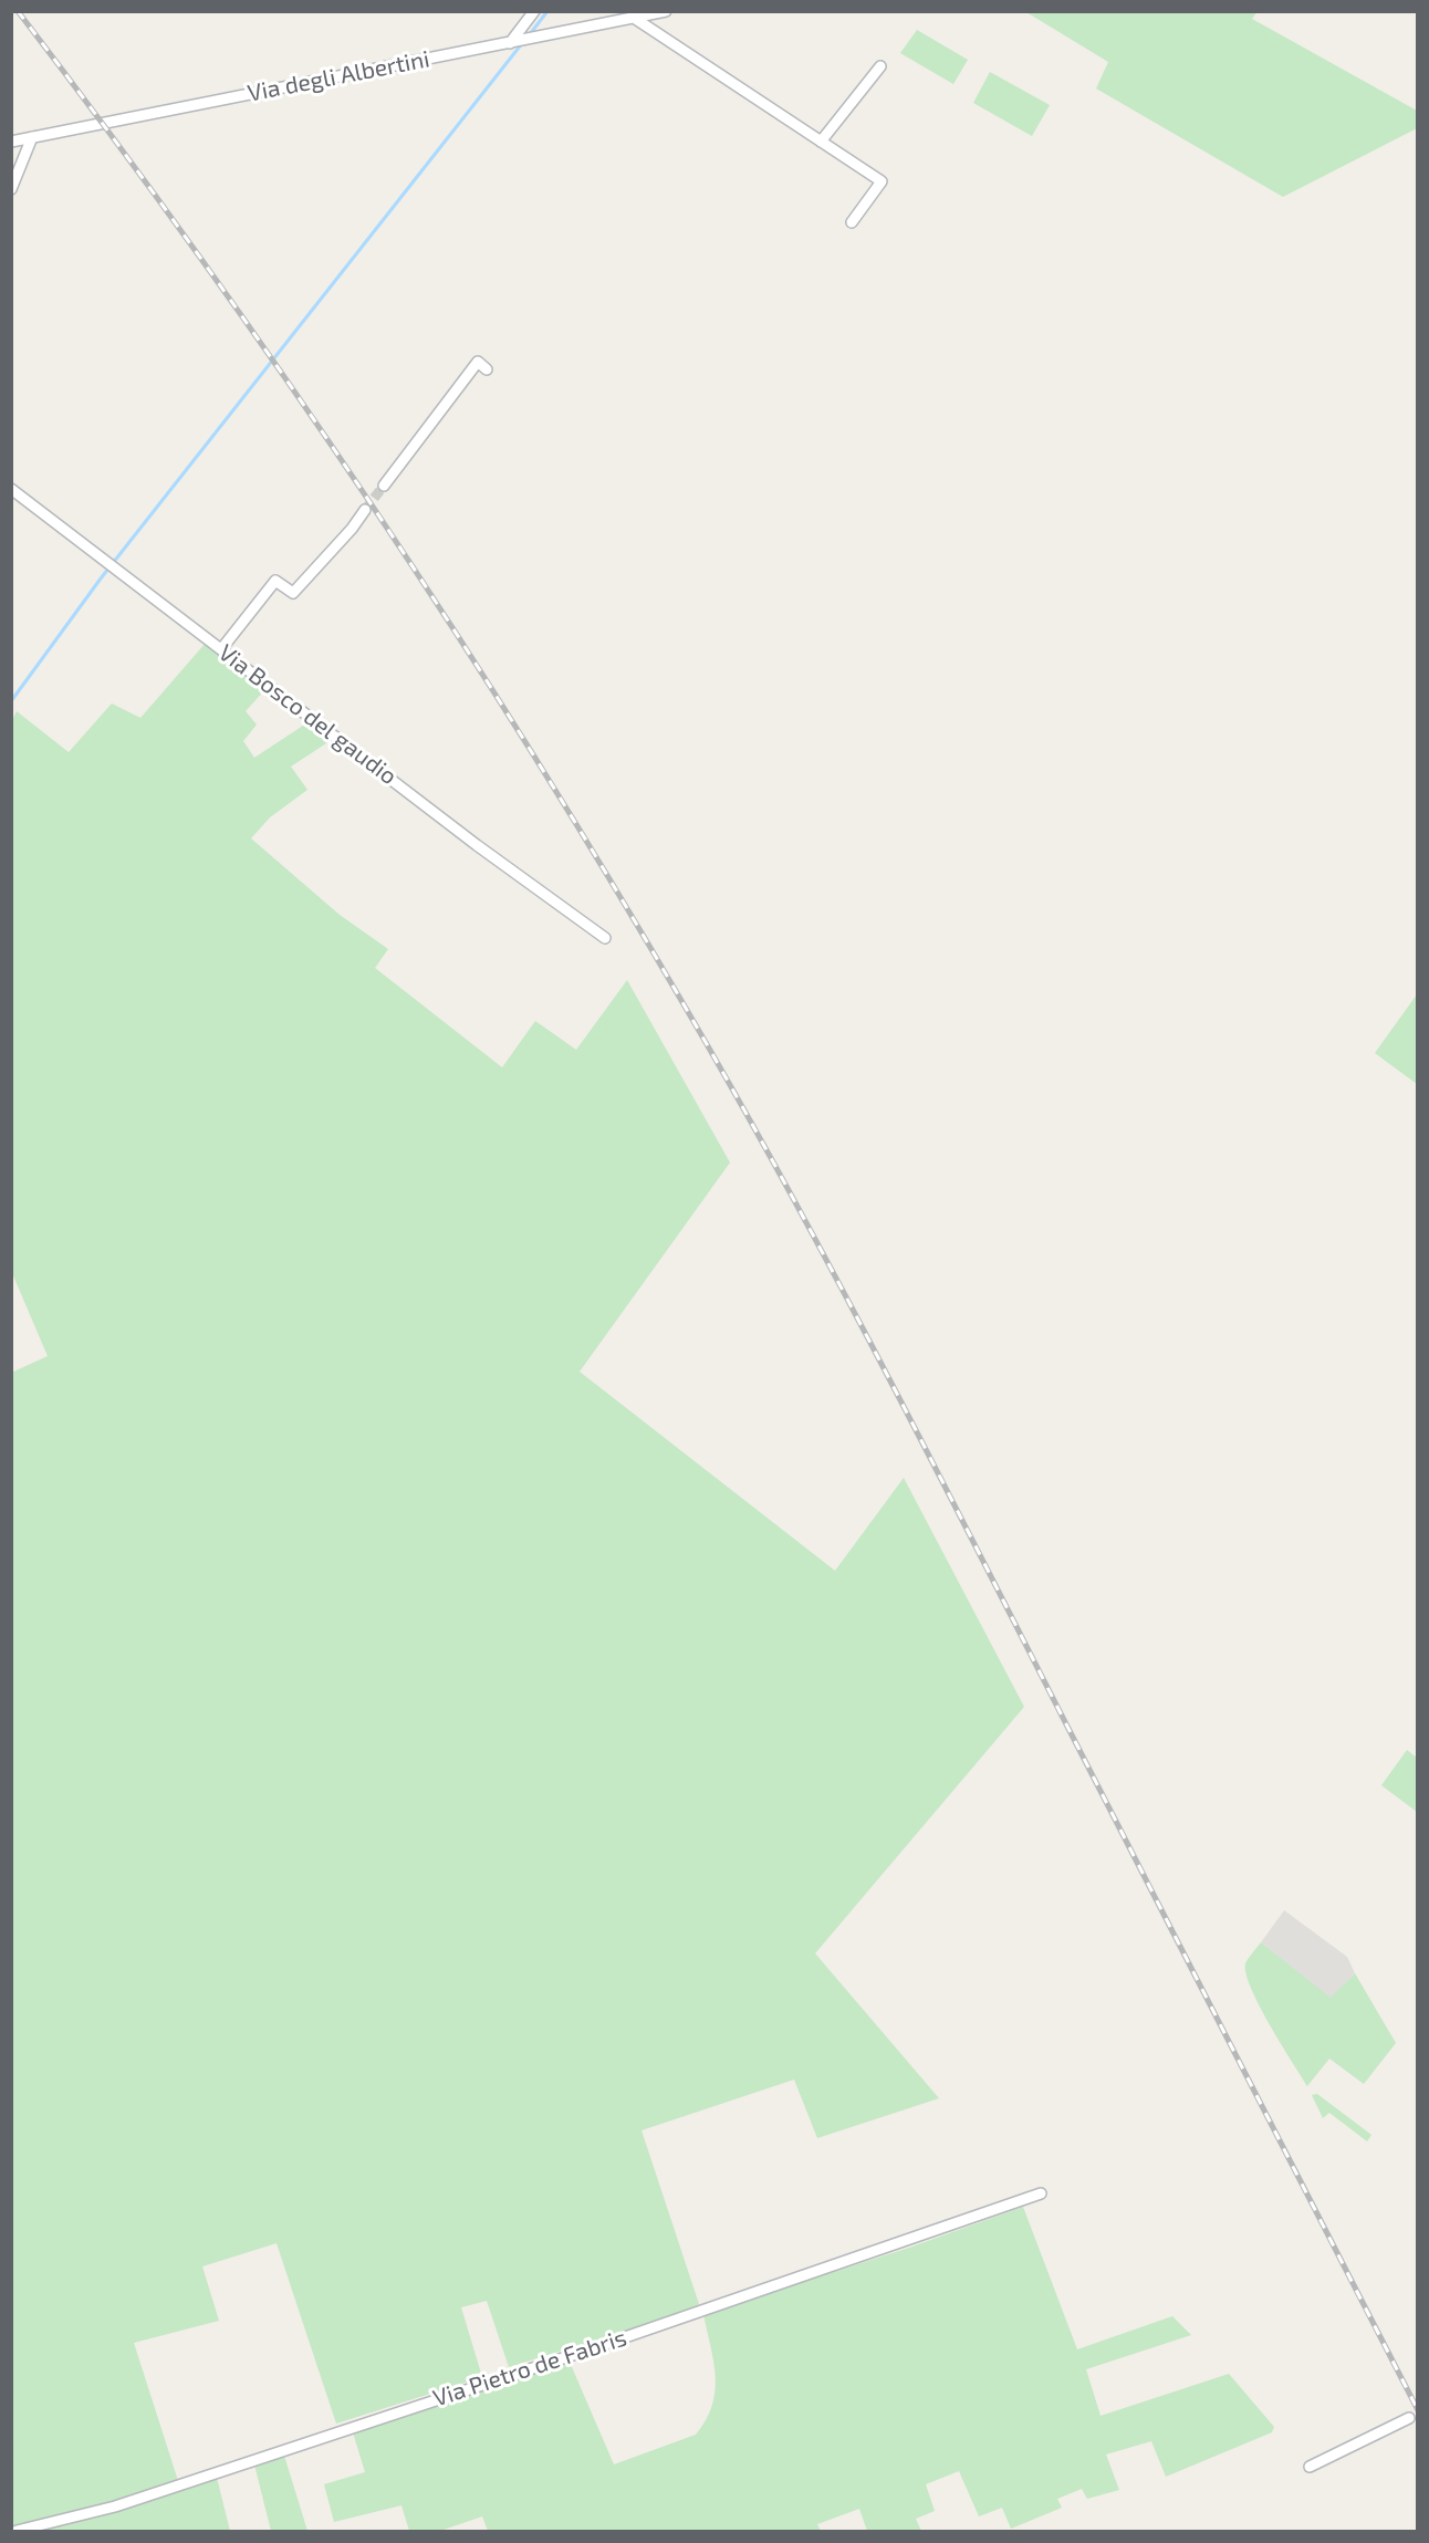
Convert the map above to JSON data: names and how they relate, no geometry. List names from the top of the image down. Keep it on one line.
{"streets":{"street":["Via degli Albertini","Via Bosco del gaudio","Via Pietro de Fabris"]}}
